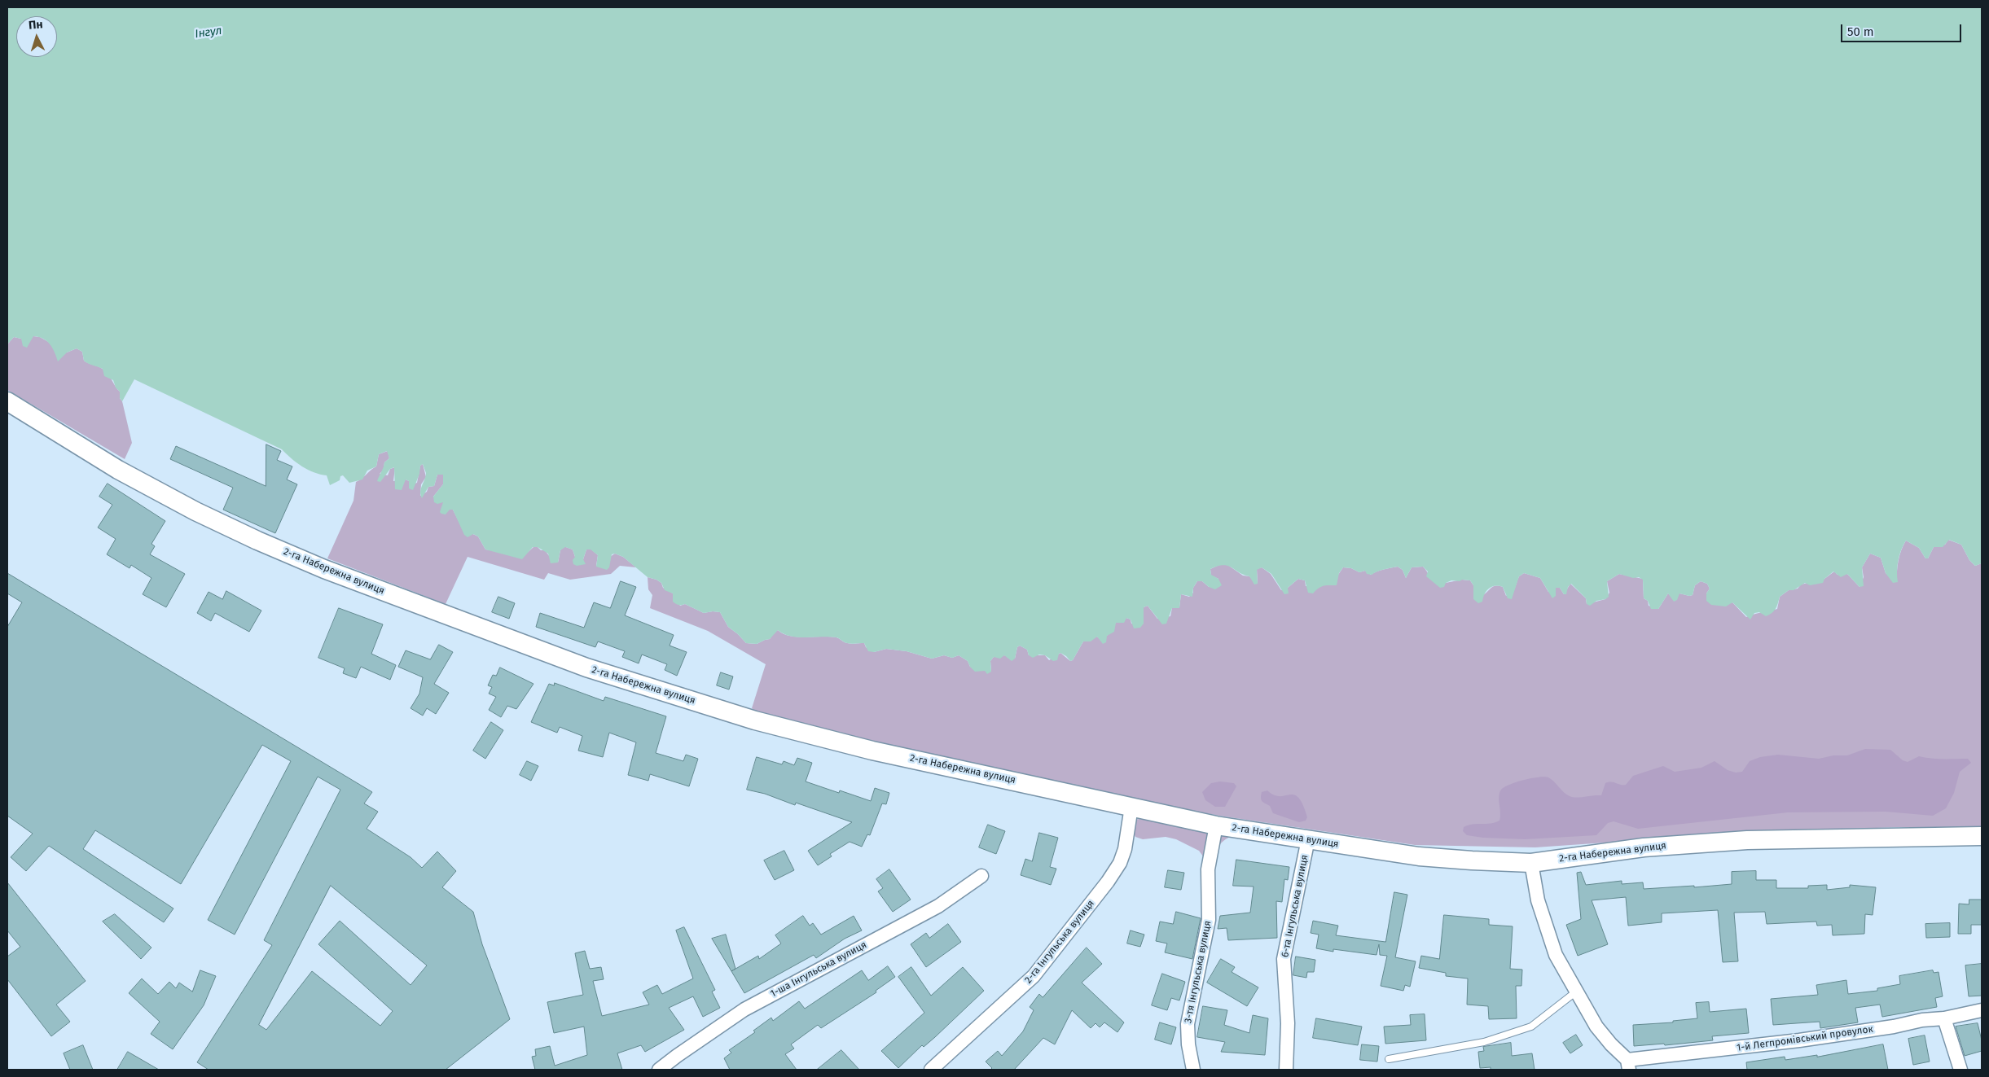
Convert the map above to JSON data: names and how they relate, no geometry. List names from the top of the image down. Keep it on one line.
{"streets":{"main road":["2-га Набережна вулиця"],"street":["6-та Інгульська вулиця","2-га Інгульська вулиця","1-ша Інгульська вулиця","3-тя Інгульська вулиця","1-й Легпромівський провулок"]},"crossings":[["2-га Набережна вулиця","6-та Інгульська вулиця"],["2-га Набережна вулиця","2-га Інгульська вулиця"],["2-га Набережна вулиця","3-тя Інгульська вулиця"]],"water":["Інгул"],"scale_bar":"50 m","north":"top"}
